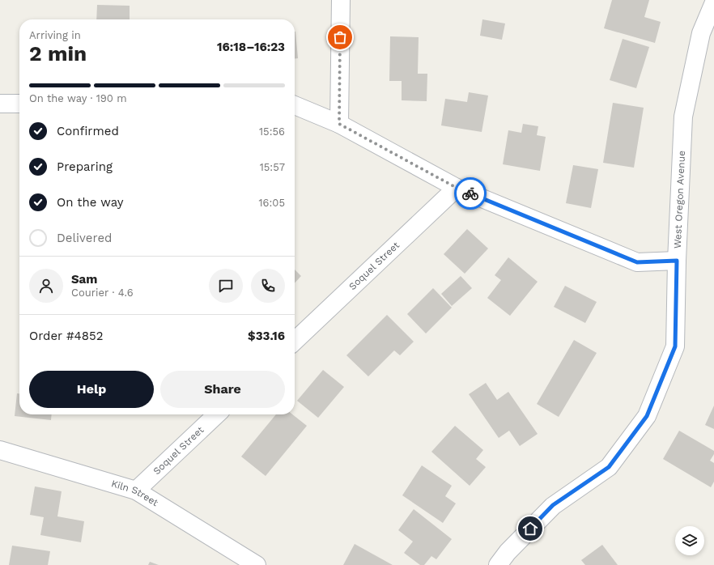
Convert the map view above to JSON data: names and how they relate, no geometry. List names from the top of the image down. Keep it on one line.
{"streets":{"street":["West Oregon Avenue","Soquel Street","Kiln Street"]},"crossings":[["Soquel Street","Kiln Street"]],"page":{"heading":["2 min","Arriving in","16:18–16:23"],"panel":["Sam","Courier · 4.6","Order #4852","$33.16"],"bar":"On the way · 190 m","list":[["Confirmed","15:56"],["Preparing","15:57"],["On the way","16:05"],"Delivered"],"buttons":["Help","Share"]}}
